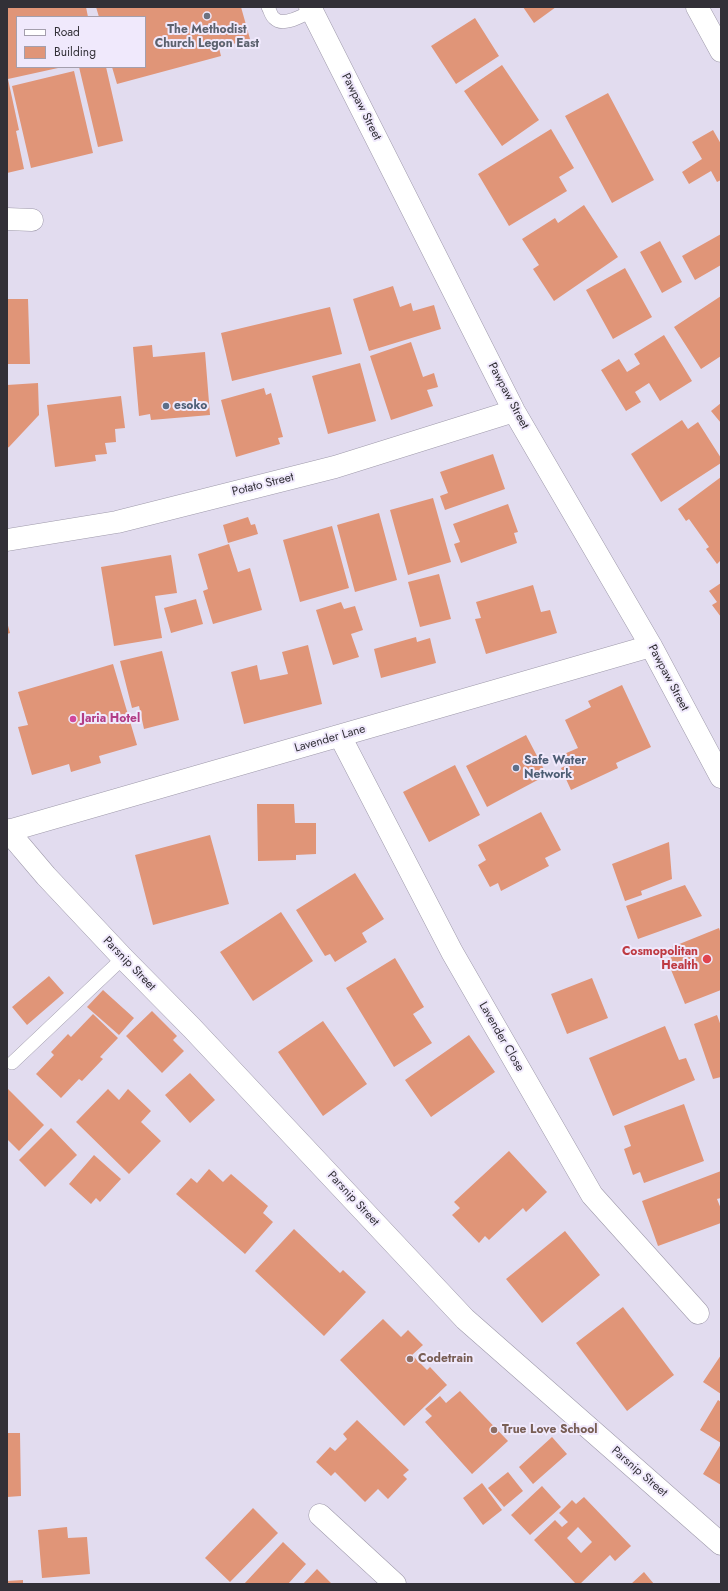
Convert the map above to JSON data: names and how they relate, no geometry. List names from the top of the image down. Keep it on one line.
{"streets":{"street":["Pawpaw Street","Potato Street","Lavender Lane","Parsnip Street","Lavender Close"]},"crossings":[["Pawpaw Street","Potato Street"],["Pawpaw Street","Lavender Lane"],["Lavender Lane","Parsnip Street"],["Lavender Lane","Lavender Close"]],"places":["The Methodist Church Legon East","esoko","Jaria Hotel","Safe Water Network","Cosmopolitan Health","Codetrain","True Love School"],"legend":["Road","Building"]}
